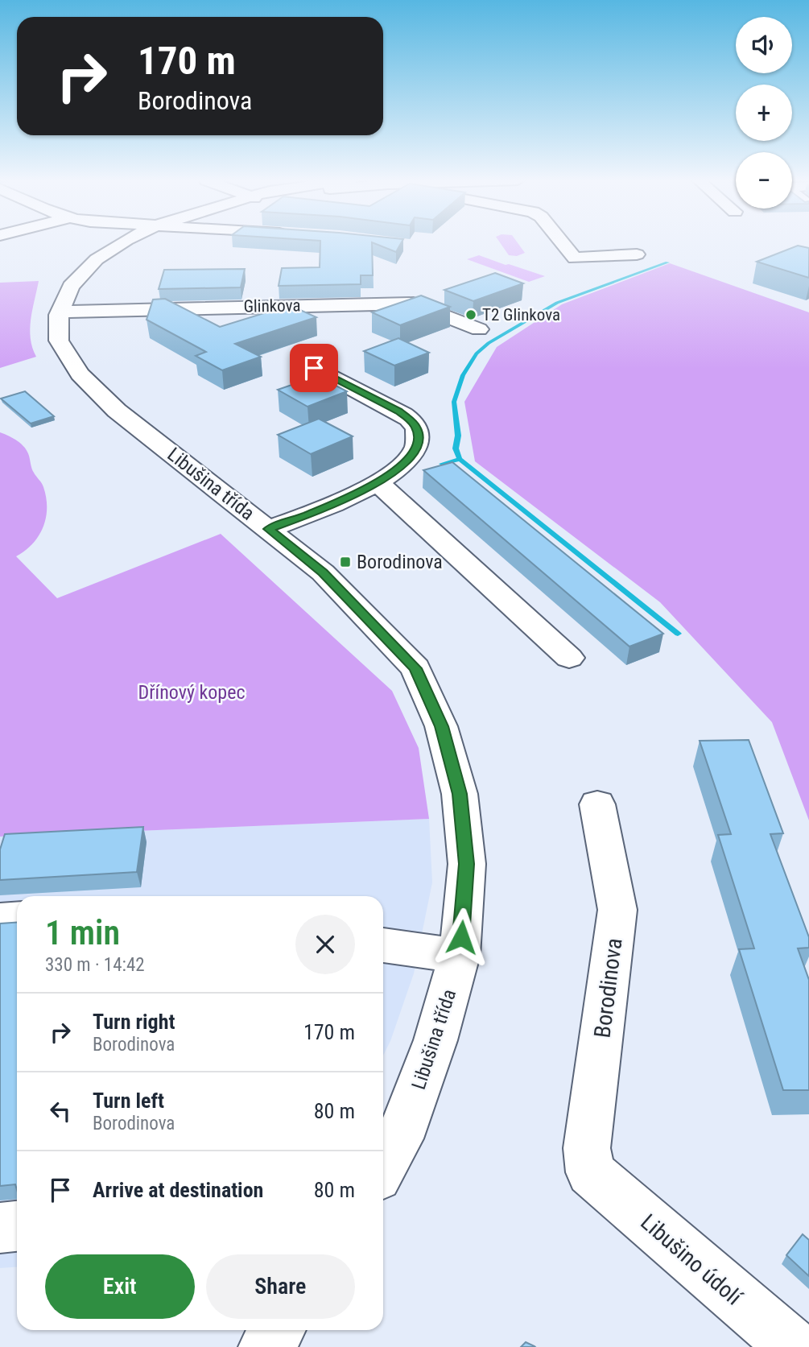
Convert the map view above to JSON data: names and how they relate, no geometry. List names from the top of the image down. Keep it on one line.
{"streets":{"street":["Glinkova","Libušina třída","Borodinova","Libušino údolí"]},"crossings":[["Glinkova","Libušina třída"],["Borodinova","Libušino údolí"]],"parks":["Dřínový kopec"],"places":{"other":["T2 Glinkova"],"transit":["Borodinova"]},"page":{"map_buttons":["+","−"],"turn":["170 m","Borodinova"],"heading":["1 min","330 m · 14:42"],"list":[{"name":"Turn right","note":"Borodinova","value":"170 m"},{"name":"Turn left","note":"Borodinova","value":"80 m"},{"name":"Arrive at destination","value":"80 m"}],"buttons":["Exit","Share"]}}
